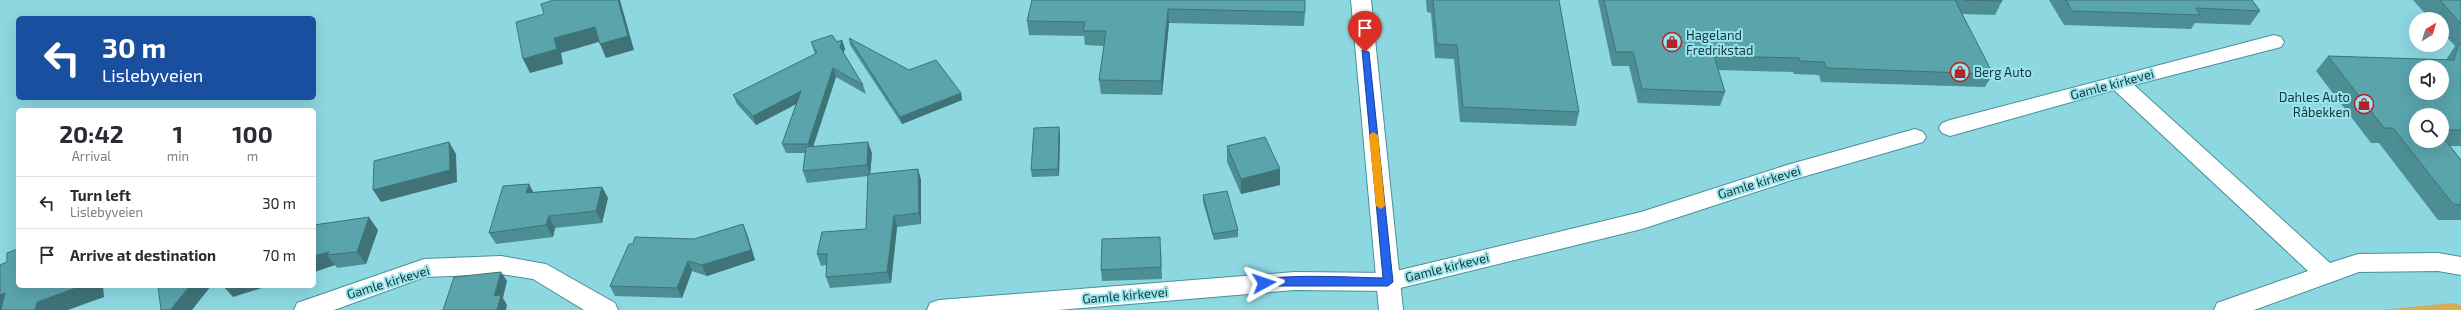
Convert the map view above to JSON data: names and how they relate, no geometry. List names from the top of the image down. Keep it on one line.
{"streets":{"street":["Gamle kirkevei"]},"places":{"shop":["Hageland Fredrikstad","Berg Auto","Dahles Auto Råbekken"]},"north":"top right","page":{"turn":["30 m","Lislebyveien"],"eta":["20:42","Arrival","1","min","100","m"],"list":[{"name":"Turn left","note":"Lislebyveien","value":"30 m"},{"name":"Arrive at destination","value":"70 m"}]}}
